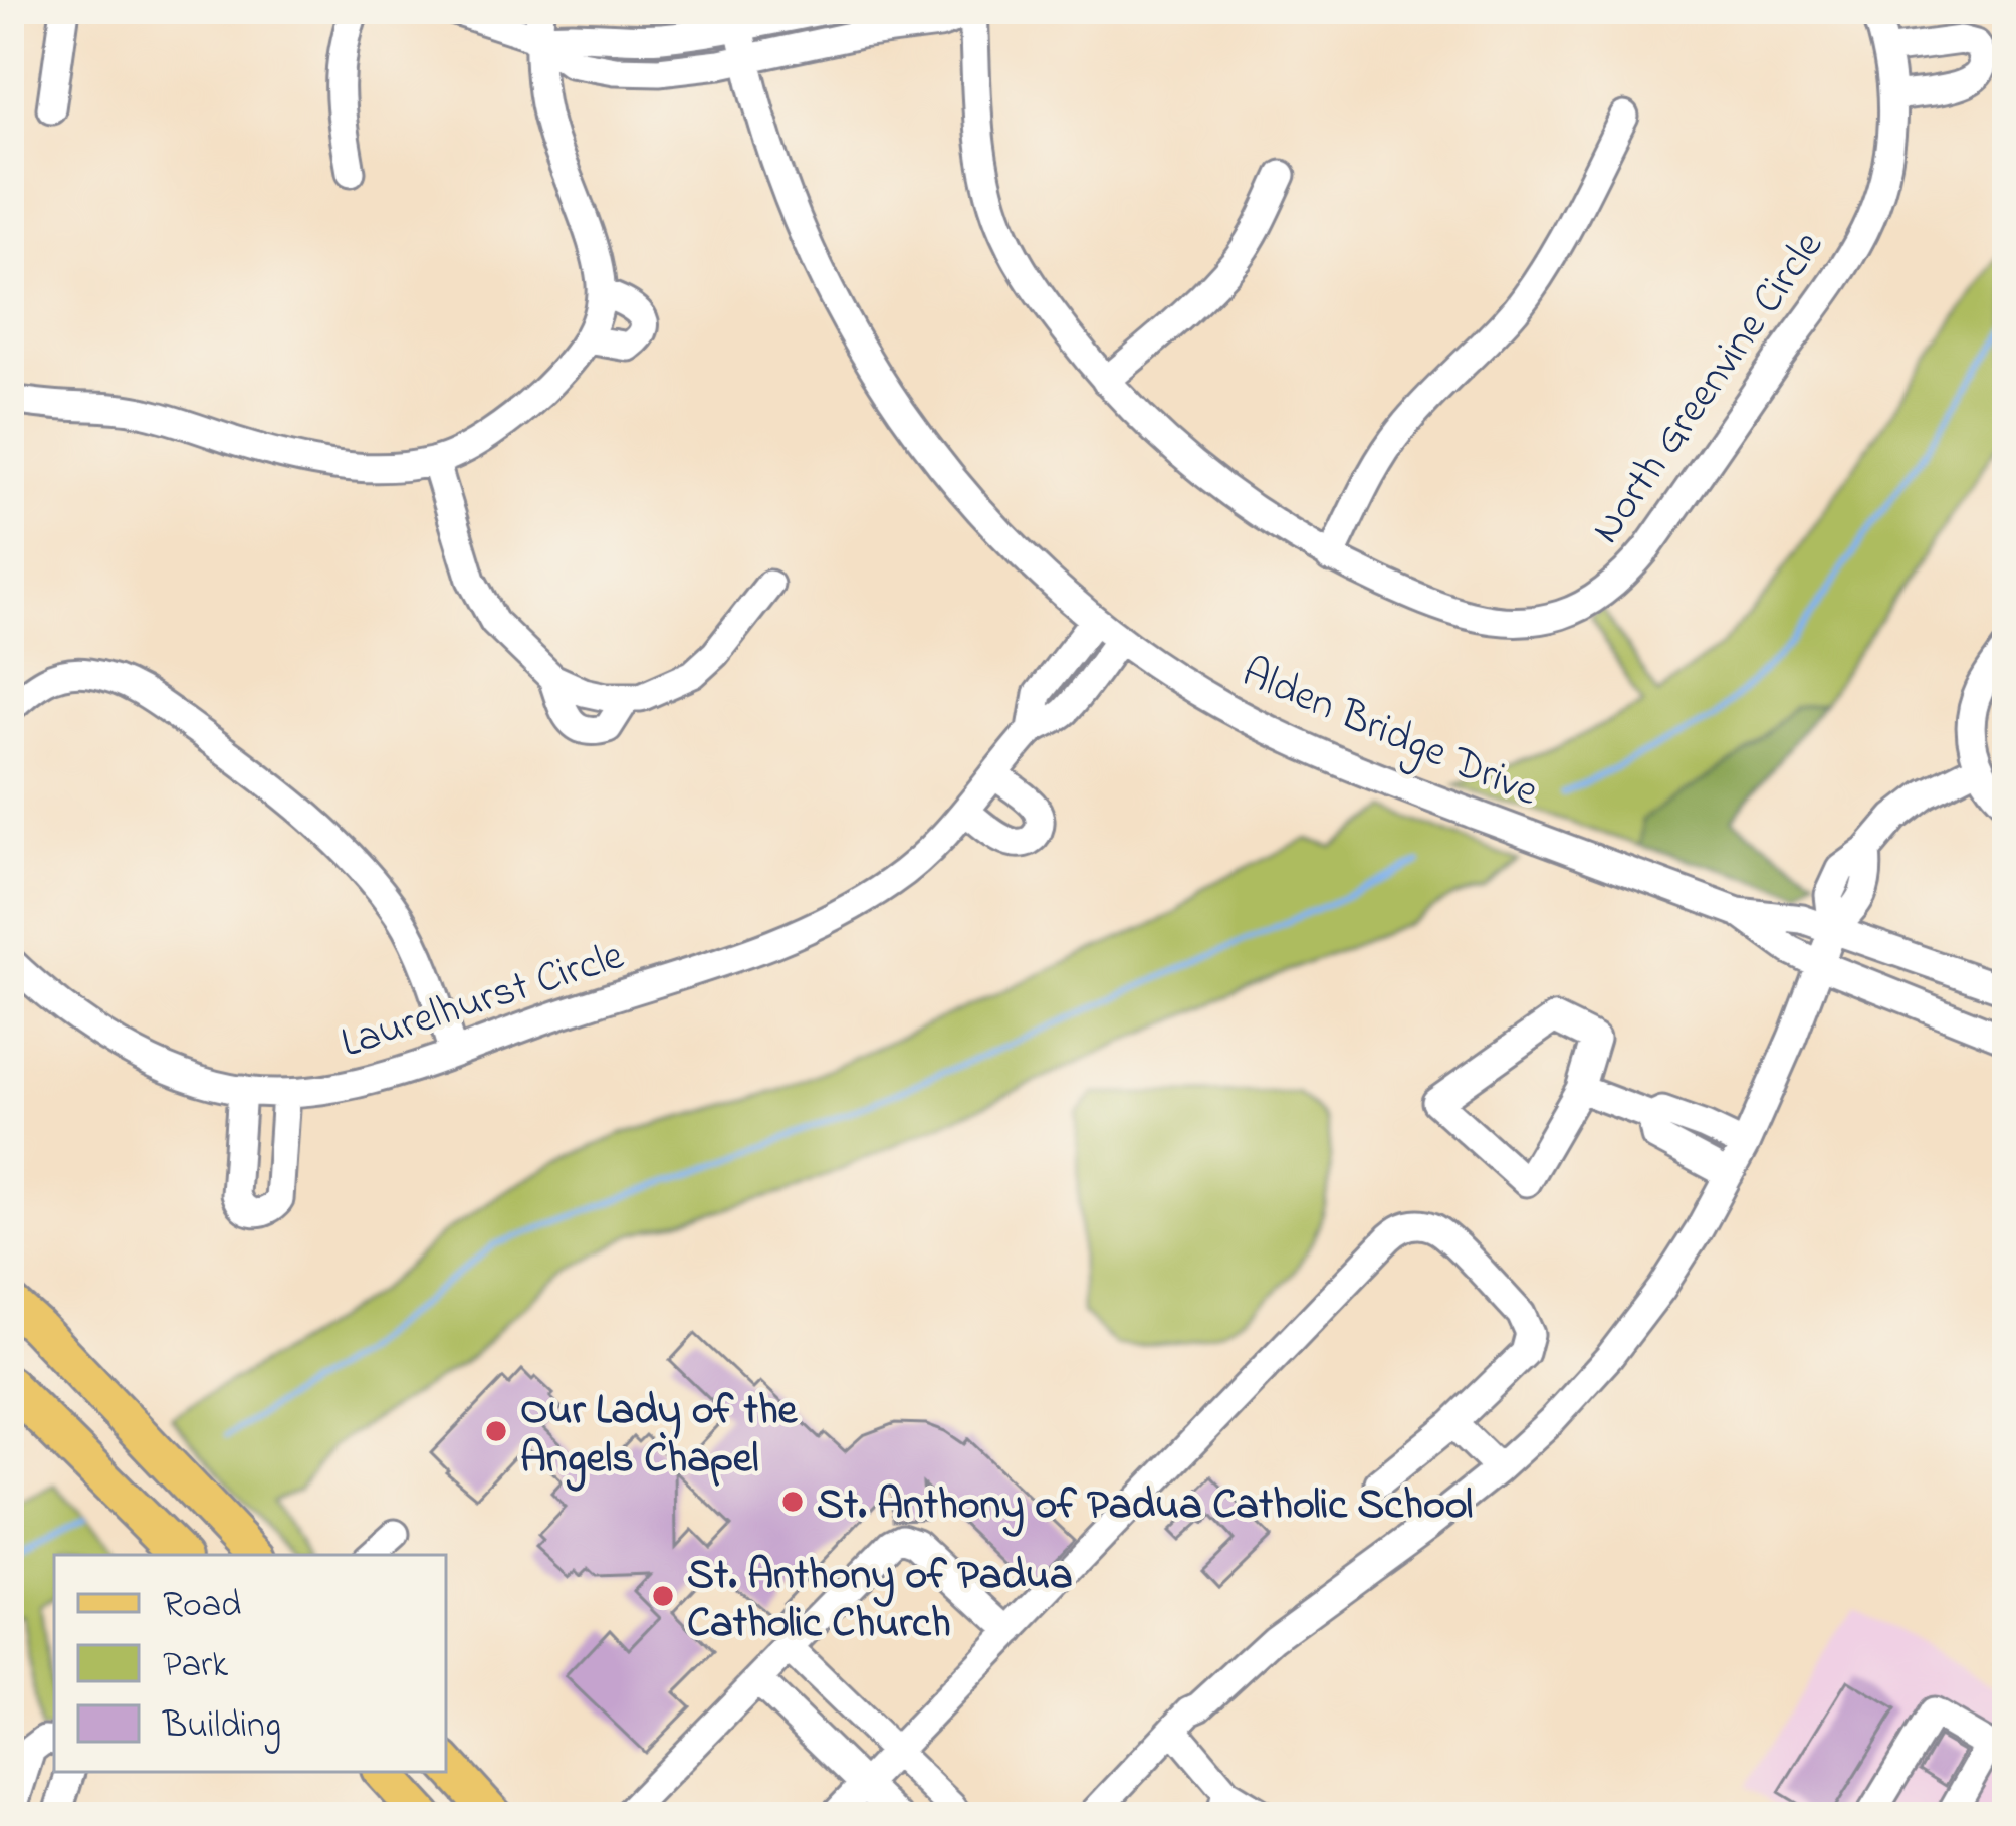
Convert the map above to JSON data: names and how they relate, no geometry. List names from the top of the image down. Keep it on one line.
{"streets":{"street":["North Greenvine Circle","Alden Bridge Drive","Laurelhurst Circle"]},"crossings":[["Alden Bridge Drive","Laurelhurst Circle"]],"places":["Our Lady of the Angels Chapel","St. Anthony of Padua Catholic School","St. Anthony of Padua Catholic Church"],"legend":["Road","Park","Building"]}
